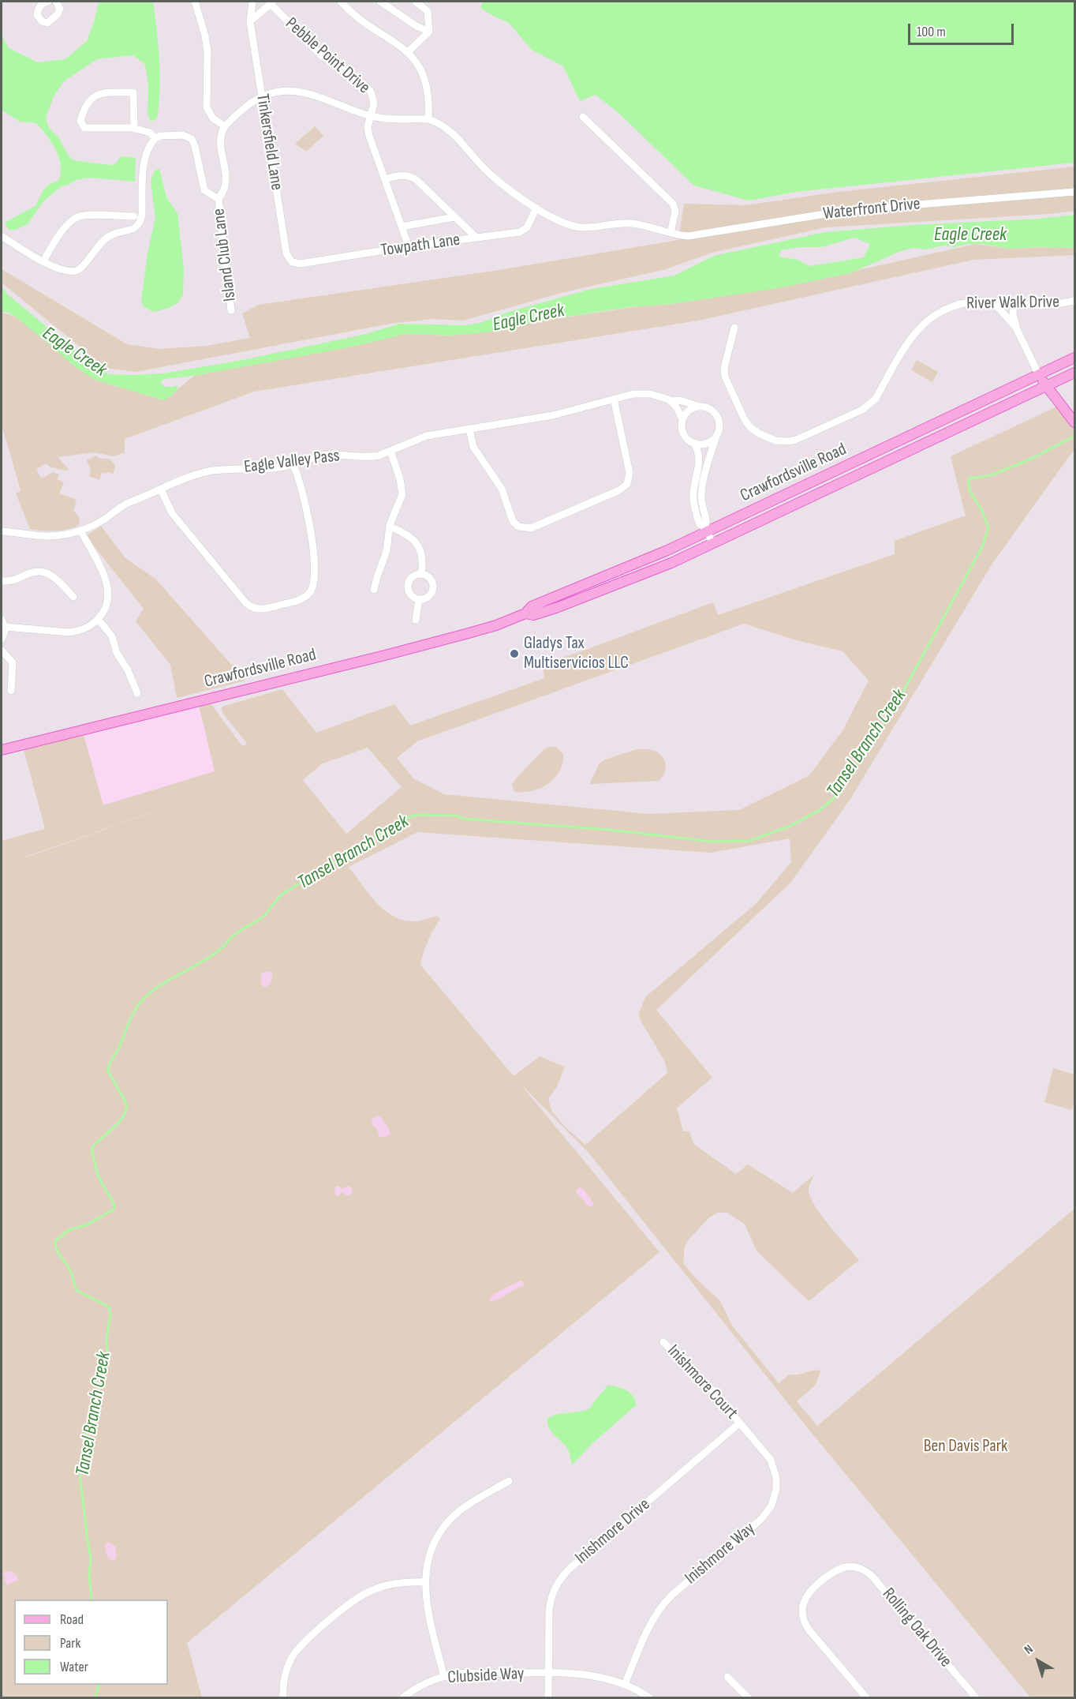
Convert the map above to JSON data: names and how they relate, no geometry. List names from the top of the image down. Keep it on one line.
{"streets":{"main road":["Crawfordsville Road"],"street":["Pebble Point Drive","Tinkersfield Lane","Waterfront Drive","Towpath Lane","Island Club Lane","River Walk Drive","Eagle Valley Pass","Inishmore Court","Inishmore Drive","Inishmore Way","Rolling Oak Drive","Clubside Way"]},"crossings":[["Pebble Point Drive","Waterfront Drive"],["Pebble Point Drive","Towpath Lane"],["Tinkersfield Lane","Waterfront Drive"],["Tinkersfield Lane","Towpath Lane"],["Waterfront Drive","Towpath Lane"],["Inishmore Court","Inishmore Drive"],["Inishmore Court","Inishmore Way"],["Inishmore Drive","Inishmore Way"],["Inishmore Drive","Clubside Way"],["Inishmore Way","Clubside Way"]],"water":["Eagle Creek","Tansel Branch Creek"],"parks":["Ben Davis Park"],"places":["Gladys Tax Multiservicios LLC"],"legend":["Road","Park","Water"],"scale_bar":"100 m","north":"top left"}
